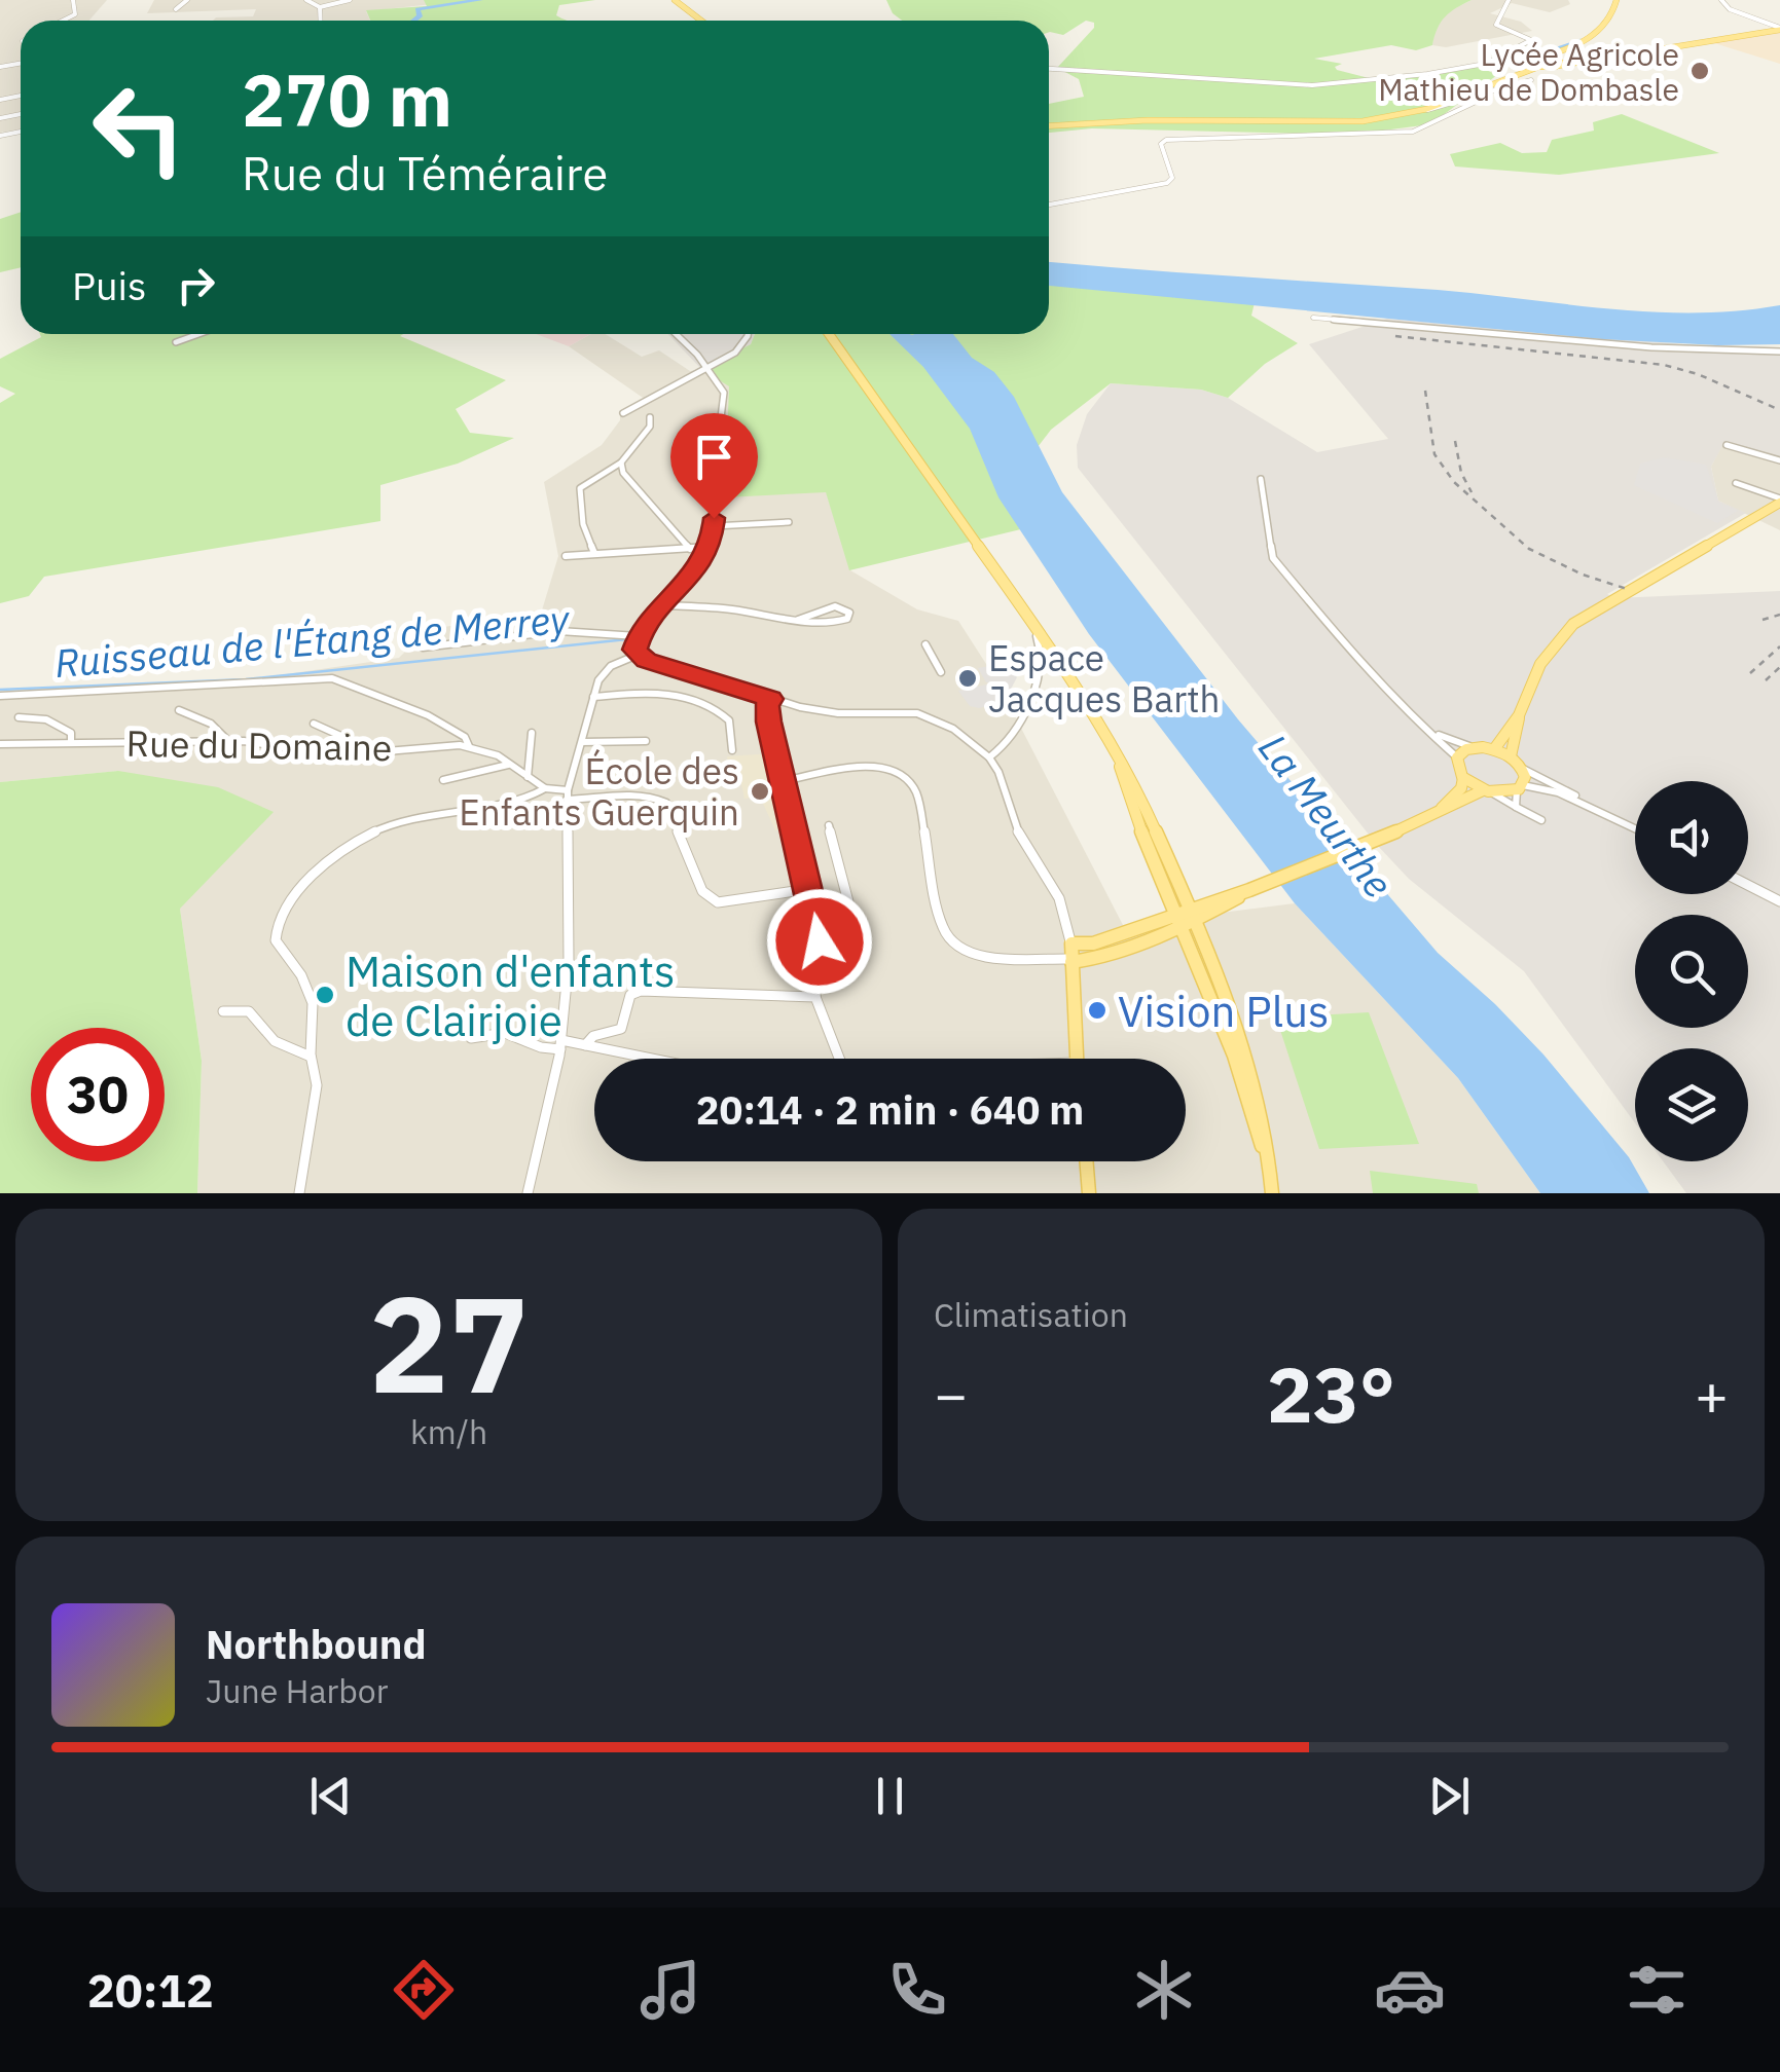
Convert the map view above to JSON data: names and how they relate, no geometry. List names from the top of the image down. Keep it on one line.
{"streets":{"street":["Rue du Domaine"]},"water":["Ruisseau de l'Étang de Merrey","La Meurthe"],"places":["Lycée Agricole Mathieu de Dombasle","Espace Jacques Barth","École des Enfants Guerquin","Maison d'enfants de Clairjoie","Vision Plus"],"page":{"turn":["270 m","Rue du Téméraire"],"then":"Puis","limit":"30","trip":"20:14 · 2 min · 640 m","tile":[["27","km/h"],"Climatisation"],"heat":["−","23°","+"],"song":["Northbound","June Harbor"],"tabs":"20:12"}}
